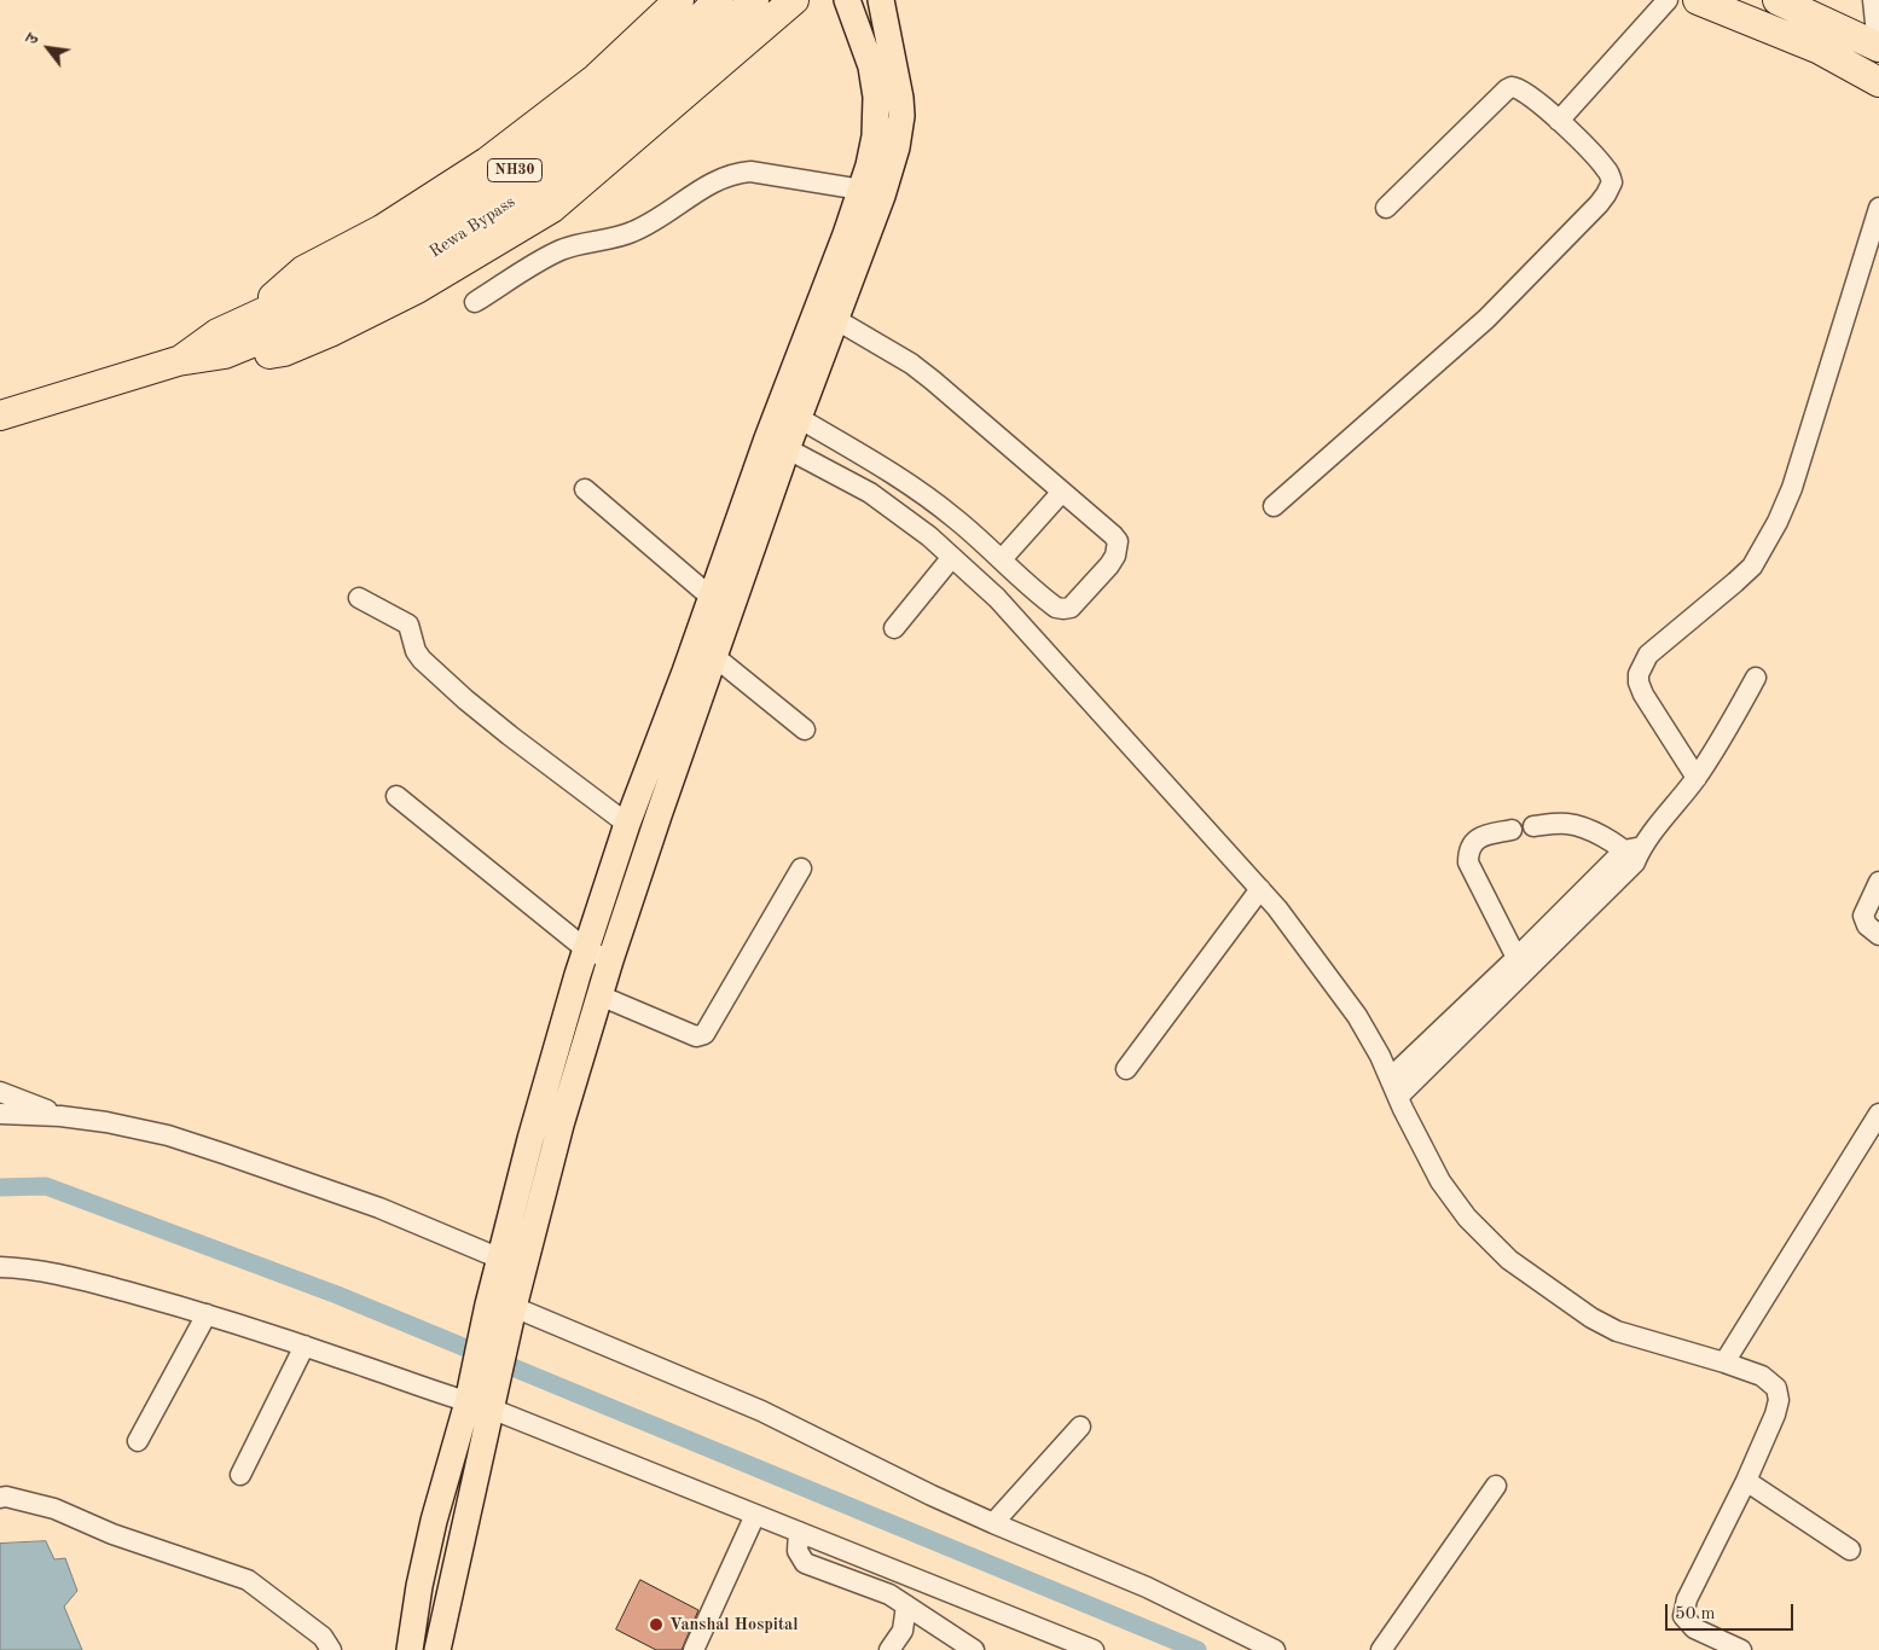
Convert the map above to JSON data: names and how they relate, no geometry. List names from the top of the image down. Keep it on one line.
{"streets":{"highway":["NH30","Rewa Bypass"]},"places":["Vanshal Hospital"],"scale_bar":"50 m","north":"top left"}
